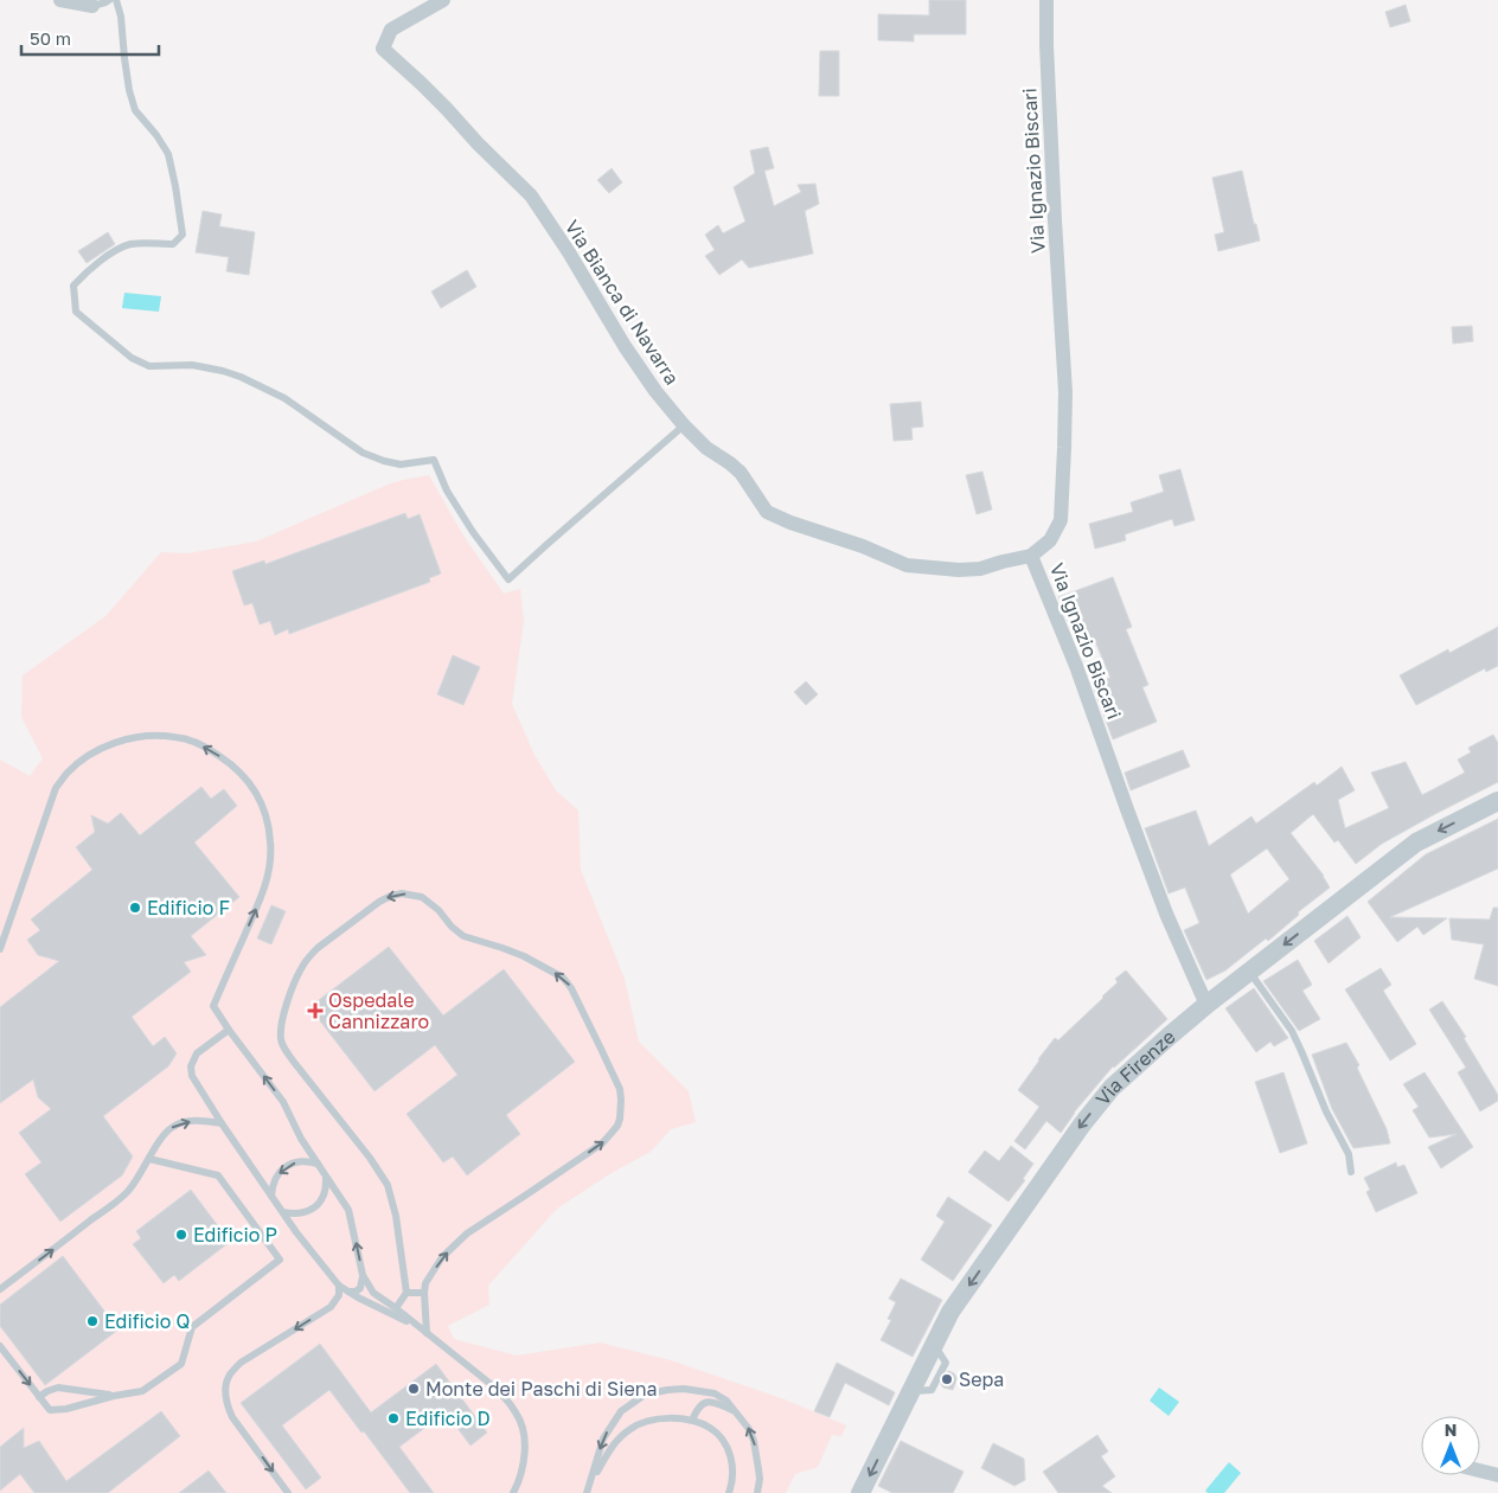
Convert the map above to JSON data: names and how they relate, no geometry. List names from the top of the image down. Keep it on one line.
{"streets":{"street":["Via Ignazio Biscari","Via Bianca di Navarra","Via Firenze"]},"crossings":[["Via Ignazio Biscari","Via Bianca di Navarra"],["Via Ignazio Biscari","Via Firenze"]],"one_way":["Via Firenze"],"places":{"other":["Edificio F","Edificio P","Edificio Q","Sepa","Monte dei Paschi di Siena","Edificio D"],"health":["Ospedale Cannizzaro"]},"scale_bar":"50 m","north":"top"}
